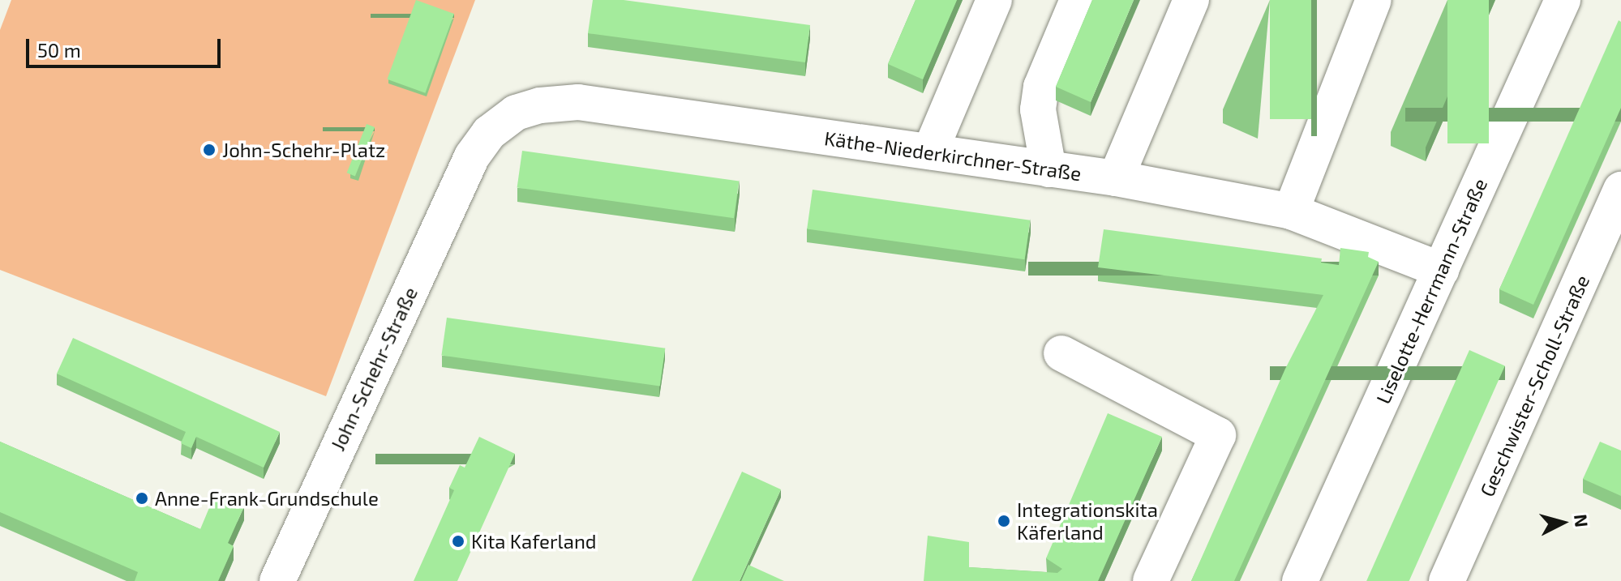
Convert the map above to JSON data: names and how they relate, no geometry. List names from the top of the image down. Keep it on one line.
{"streets":{"street":["Käthe-Niederkirchner-Straße","Liselotte-Herrmann-Straße","John-Schehr-Straße","Geschwister-Scholl-Straße"]},"crossings":[["Käthe-Niederkirchner-Straße","Liselotte-Herrmann-Straße"],["Käthe-Niederkirchner-Straße","John-Schehr-Straße"]],"places":["John-Schehr-Platz","Anne-Frank-Grundschule","Integrationskita Käferland","Kita Kaferland"],"scale_bar":"50 m","north":"right"}
